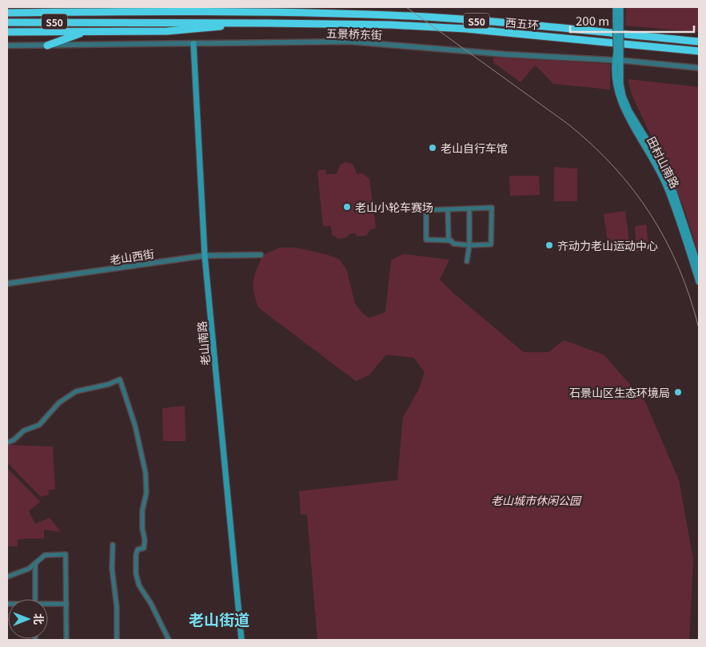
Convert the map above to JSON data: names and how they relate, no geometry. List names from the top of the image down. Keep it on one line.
{"streets":{"highway":["S50","西五环"],"main road":["田村山南路","老山南路"],"street":["五景桥东街","老山西街"]},"crossings":[["五景桥东街","田村山南路"],["五景桥东街","老山南路"],["老山西街","老山南路"]],"districts":["老山街道"],"parks":["老山城市休闲公园"],"places":["老山自行车馆","老山小轮车赛场","齐动力老山运动中心","石景山区生态环境局"],"scale_bar":"200 m","north":"right"}
